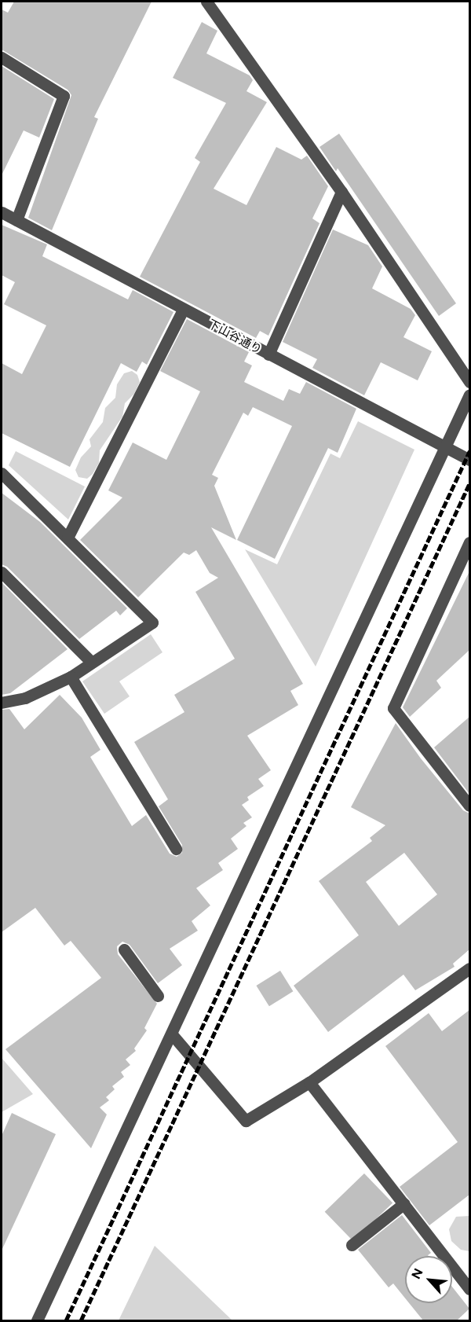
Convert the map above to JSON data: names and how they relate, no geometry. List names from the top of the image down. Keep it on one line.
{"streets":{"street":["下山谷通り"]},"north":"top left"}
